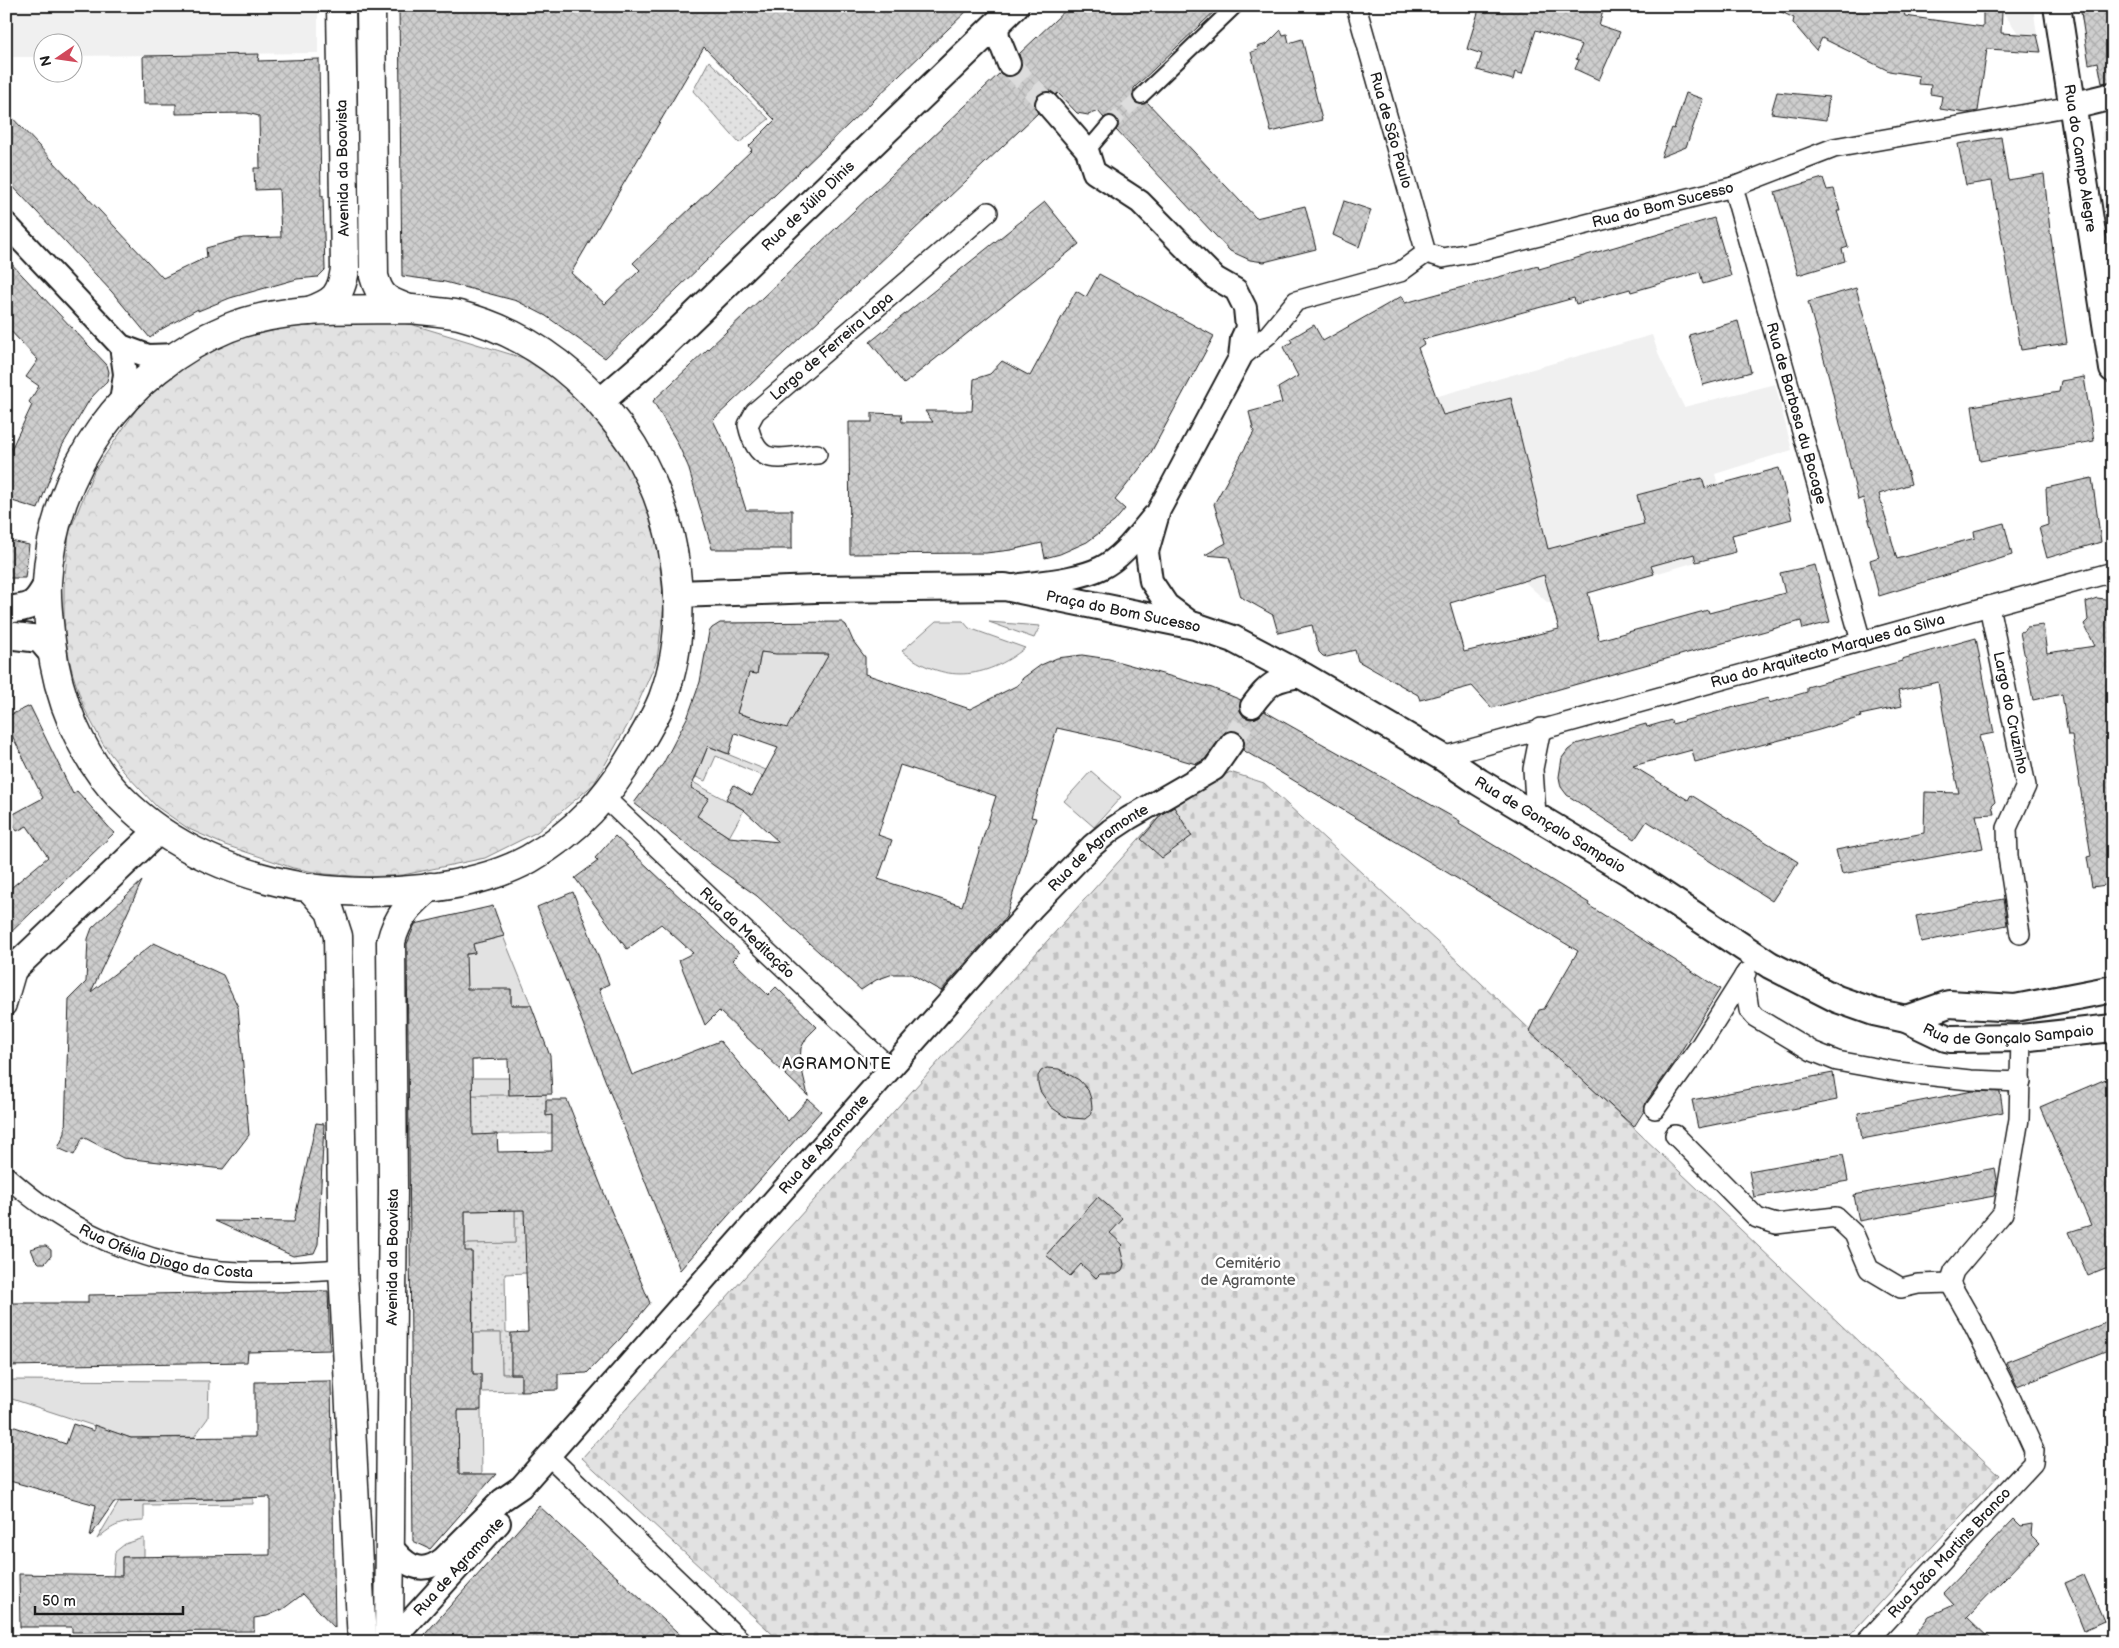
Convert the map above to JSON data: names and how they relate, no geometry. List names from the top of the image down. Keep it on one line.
{"streets":{"main road":["Rua do Campo Alegre","Avenida da Boavista","Rua do Bom Sucesso","Rua de Júlio Dinis","Praça do Bom Sucesso","Rua de Gonçalo Sampaio"],"street":["Rua de São Paulo","Largo de Ferreira Lapa","Rua de Barbosa du Bocage","Rua do Arquitecto Marques da Silva","Largo do Cruzinho","Rua de Agramonte","Rua da Meditação","Rua Ofélia Diogo da Costa","Rua João Martins Branco"]},"crossings":[["Rua de São Paulo","Rua do Bom Sucesso"],["Rua do Campo Alegre","Rua do Bom Sucesso"],["Avenida da Boavista","Rua de Agramonte"],["Rua do Bom Sucesso","Rua de Barbosa du Bocage"],["Rua de Barbosa du Bocage","Rua do Arquitecto Marques da Silva"],["Praça do Bom Sucesso","Rua de Gonçalo Sampaio"],["Rua do Arquitecto Marques da Silva","Largo do Cruzinho"],["Rua do Arquitecto Marques da Silva","Rua de Gonçalo Sampaio"],["Rua de Agramonte","Rua da Meditação"]],"districts":["AGRAMONTE"],"parks":["Cemitério de Agramonte"],"scale_bar":"50 m","north":"left"}
